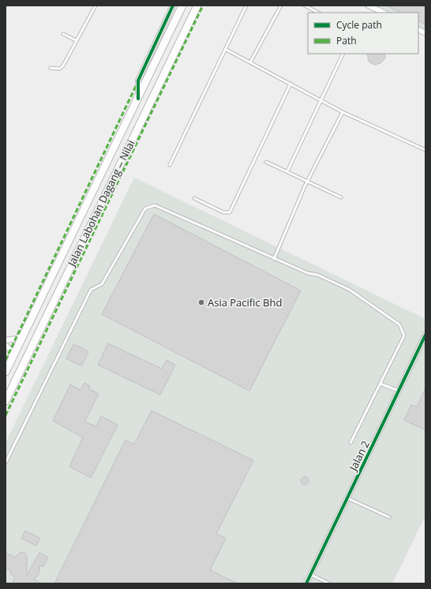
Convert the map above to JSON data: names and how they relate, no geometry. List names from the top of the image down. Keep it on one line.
{"streets":{"main road":["Jalan Labohan Dagang ‒ Nilai"],"street":["Jalan 2"]},"places":["Asia Pacific Bhd"],"legend":["Cycle path","Path"]}
